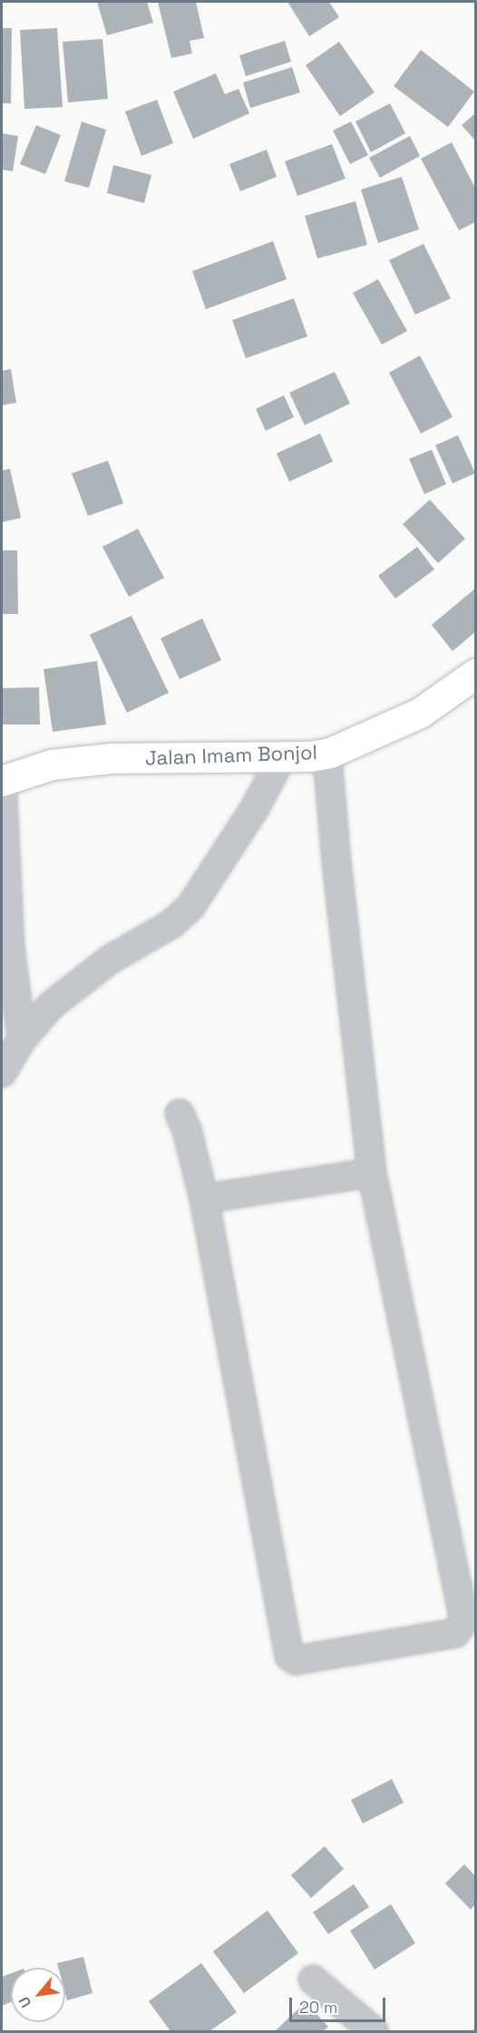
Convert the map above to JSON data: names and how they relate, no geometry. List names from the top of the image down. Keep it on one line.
{"streets":{"main road":["Jalan Imam Bonjol"]},"scale_bar":"20 m","north":"bottom left"}
